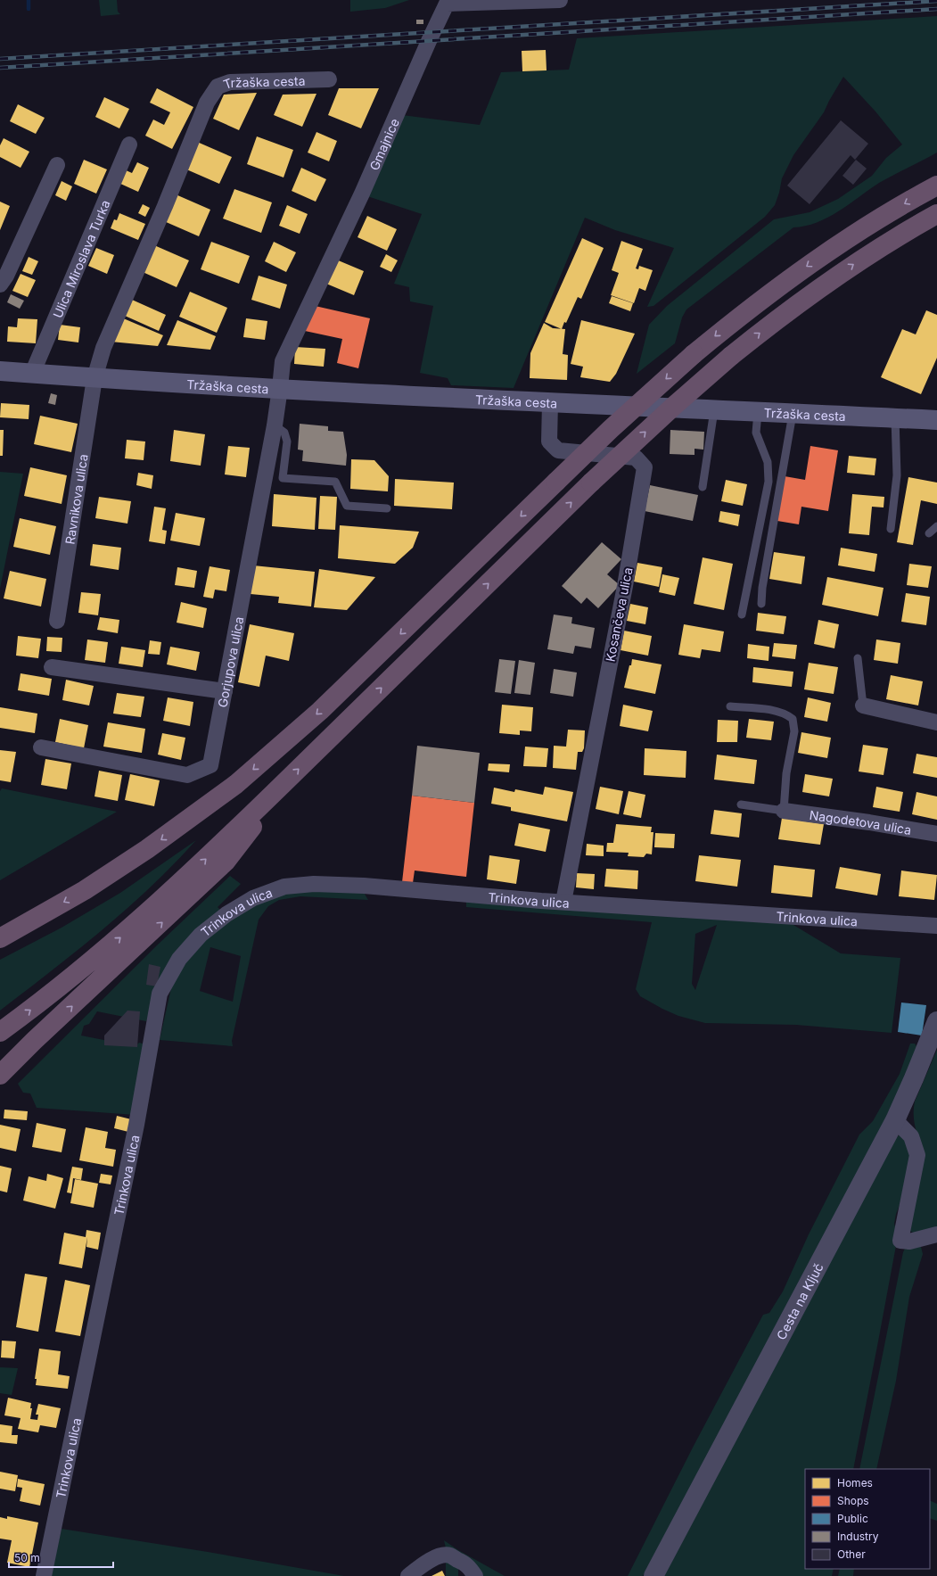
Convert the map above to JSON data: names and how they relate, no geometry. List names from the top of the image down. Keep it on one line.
{"streets":{"main road":["Tržaška cesta"],"street":["Gmajnice","Ulica Miroslava Turka","Ravnikova ulica","Kosančeva ulica","Gorjupova ulica","Nagodetova ulica","Trinkova ulica","Cesta na Ključ"]},"crossings":[["Tržaška cesta","Gmajnice"],["Tržaška cesta","Ulica Miroslava Turka"],["Tržaška cesta","Ravnikova ulica"],["Tržaška cesta","Kosančeva ulica"],["Tržaška cesta","Gorjupova ulica"],["Gmajnice","Gorjupova ulica"],["Kosančeva ulica","Trinkova ulica"]],"legend":["Homes","Shops","Public","Industry","Other"],"scale_bar":"50 m"}
